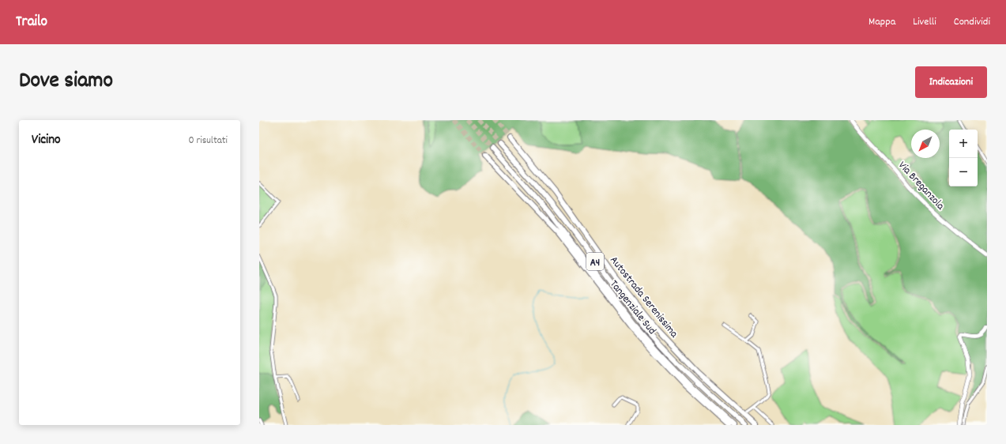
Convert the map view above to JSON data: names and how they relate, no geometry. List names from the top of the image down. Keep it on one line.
{"streets":{"highway":["A4","Autostrada Serenissima","Tangenziale Sud"],"street":["Via Breganzola"]},"north":"bottom left","page":{"header":"Trailo","nav":["Mappa","Livelli","Condividi"],"title":"Dove siamo","buttons":"Indicazioni","heading":["Vicino","0 risultati"],"map_buttons":["+","−"]}}
